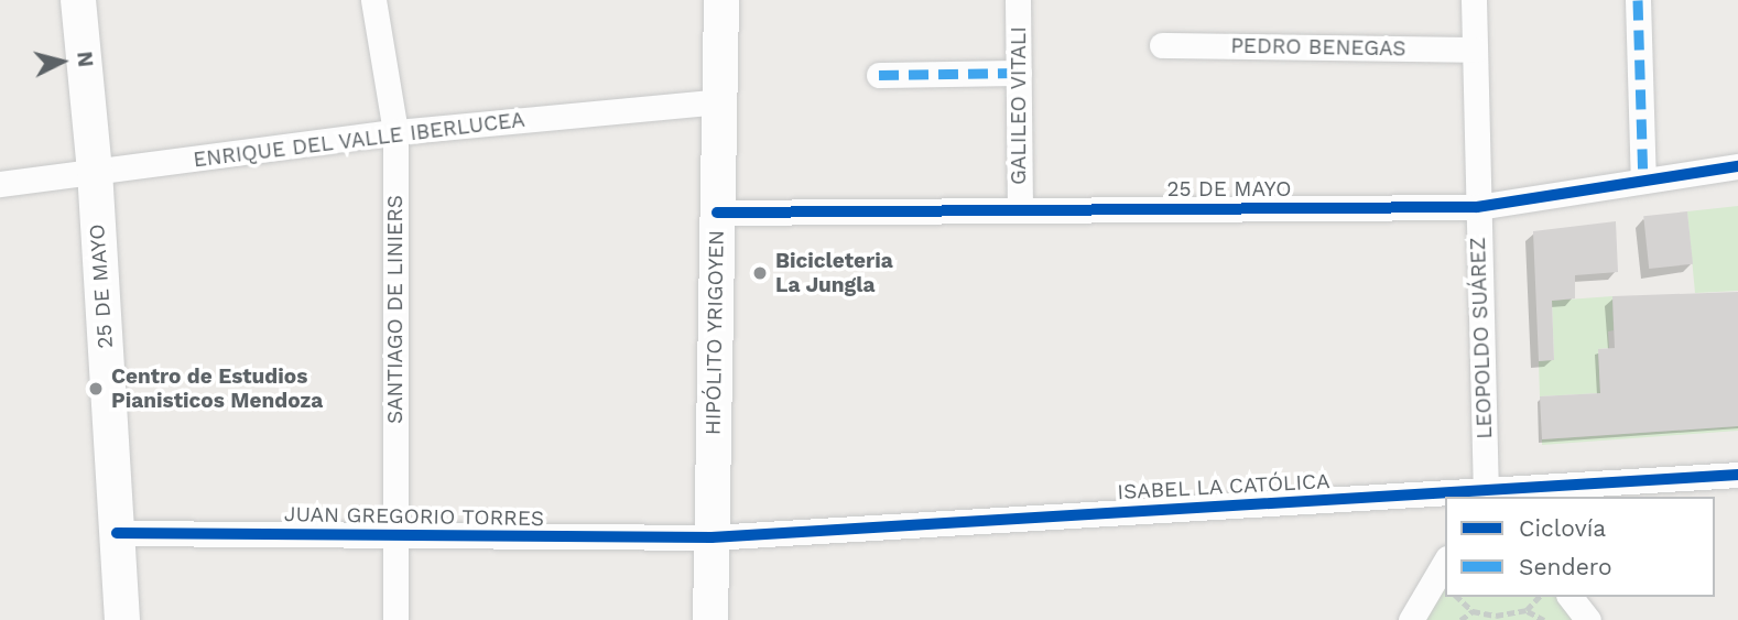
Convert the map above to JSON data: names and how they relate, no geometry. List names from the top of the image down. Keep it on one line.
{"streets":{"street":["PEDRO BENEGAS","GALILEO VITALI","ENRIQUE DEL VALLE IBERLUCEA","25 DE MAYO","SANTIAGO DE LINIERS","HIPÓLITO YRIGOYEN","LEOPOLDO SUÁREZ","ISABEL LA CATÓLICA","JUAN GREGORIO TORRES"]},"crossings":[["PEDRO BENEGAS","LEOPOLDO SUÁREZ"],["GALILEO VITALI","25 DE MAYO"],["ENRIQUE DEL VALLE IBERLUCEA","25 DE MAYO"],["ENRIQUE DEL VALLE IBERLUCEA","SANTIAGO DE LINIERS"],["ENRIQUE DEL VALLE IBERLUCEA","HIPÓLITO YRIGOYEN"],["25 DE MAYO","HIPÓLITO YRIGOYEN"],["25 DE MAYO","LEOPOLDO SUÁREZ"],["25 DE MAYO","JUAN GREGORIO TORRES"],["SANTIAGO DE LINIERS","JUAN GREGORIO TORRES"],["HIPÓLITO YRIGOYEN","ISABEL LA CATÓLICA"],["HIPÓLITO YRIGOYEN","JUAN GREGORIO TORRES"],["LEOPOLDO SUÁREZ","ISABEL LA CATÓLICA"],["ISABEL LA CATÓLICA","JUAN GREGORIO TORRES"]],"places":["Bicicleteria La Jungla","Centro de Estudios Pianisticos Mendoza"],"legend":["Ciclovía","Sendero"],"north":"right"}
